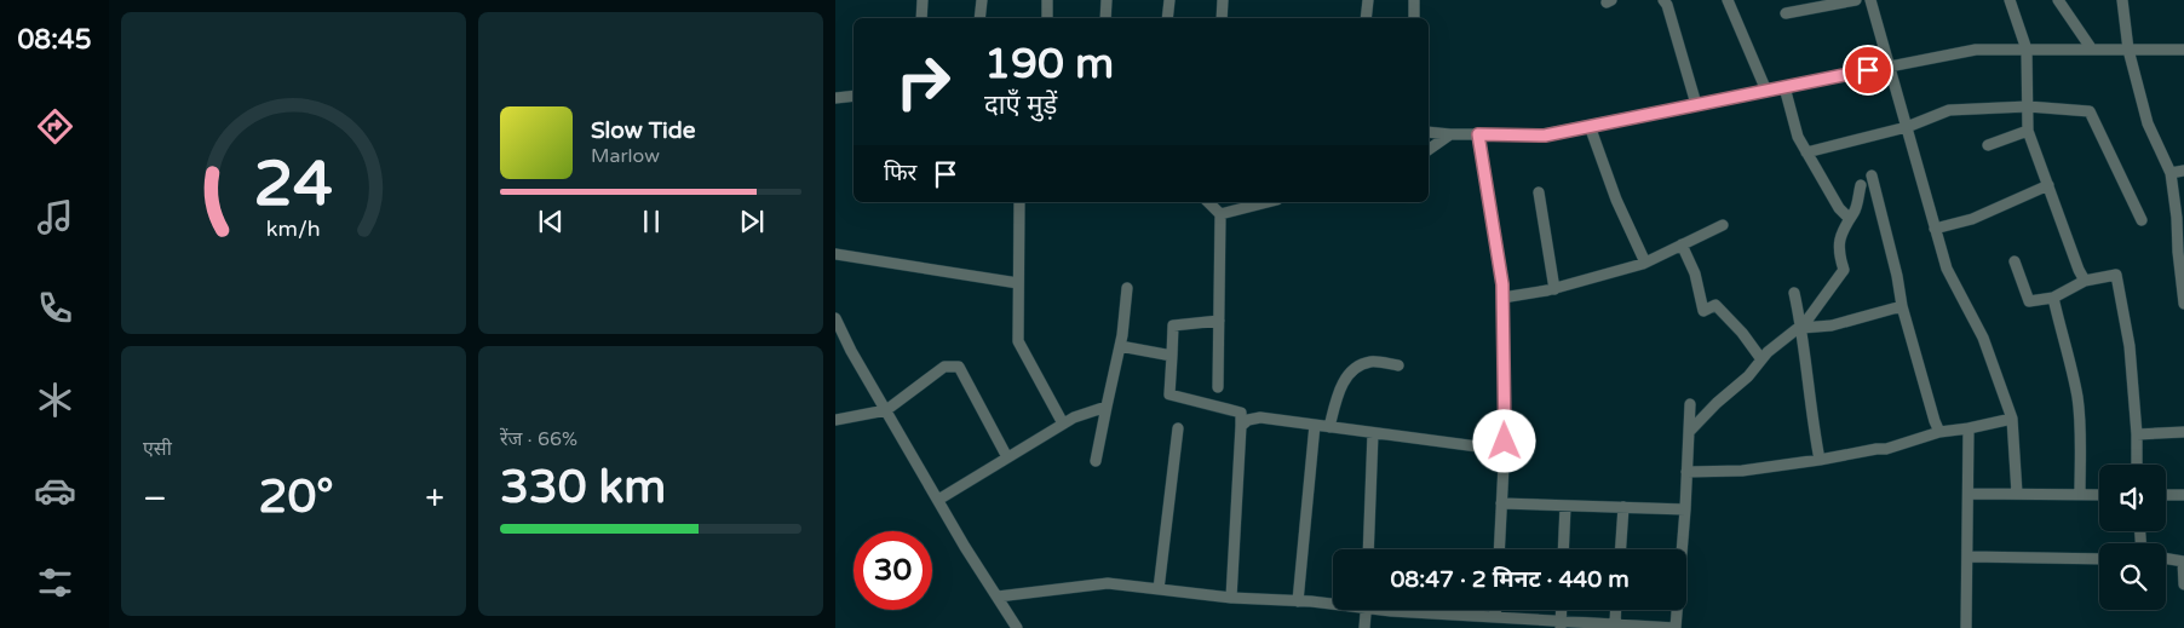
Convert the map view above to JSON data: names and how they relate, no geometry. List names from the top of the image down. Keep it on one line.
{"page":{"tabs":"08:45","turn":["190 m","दाएँ मुड़ें"],"song":["Slow Tide","Marlow"],"then":"फिर","tile":["एसी",["रेंज · 66%","330 km"]],"heat":["−","20°","+"],"limit":"30","trip":"08:47 · 2 मिनट · 440 m","gauge":["24","km/h"]}}
